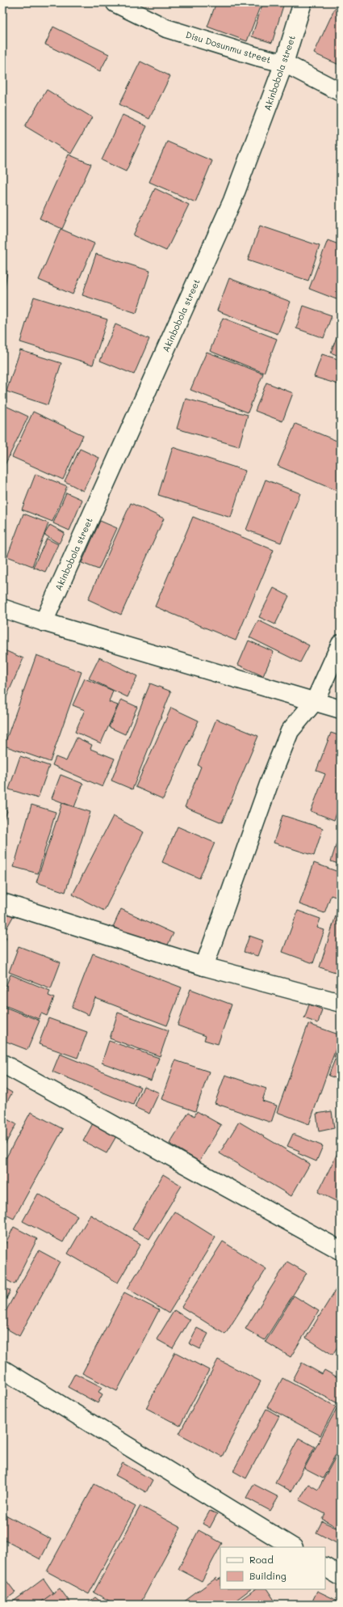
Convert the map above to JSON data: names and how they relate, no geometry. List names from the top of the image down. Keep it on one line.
{"streets":{"street":["Disu Dosunmu street","Akinbobola street"]},"crossings":[["Disu Dosunmu street","Akinbobola street"]],"legend":["Road","Building"]}
